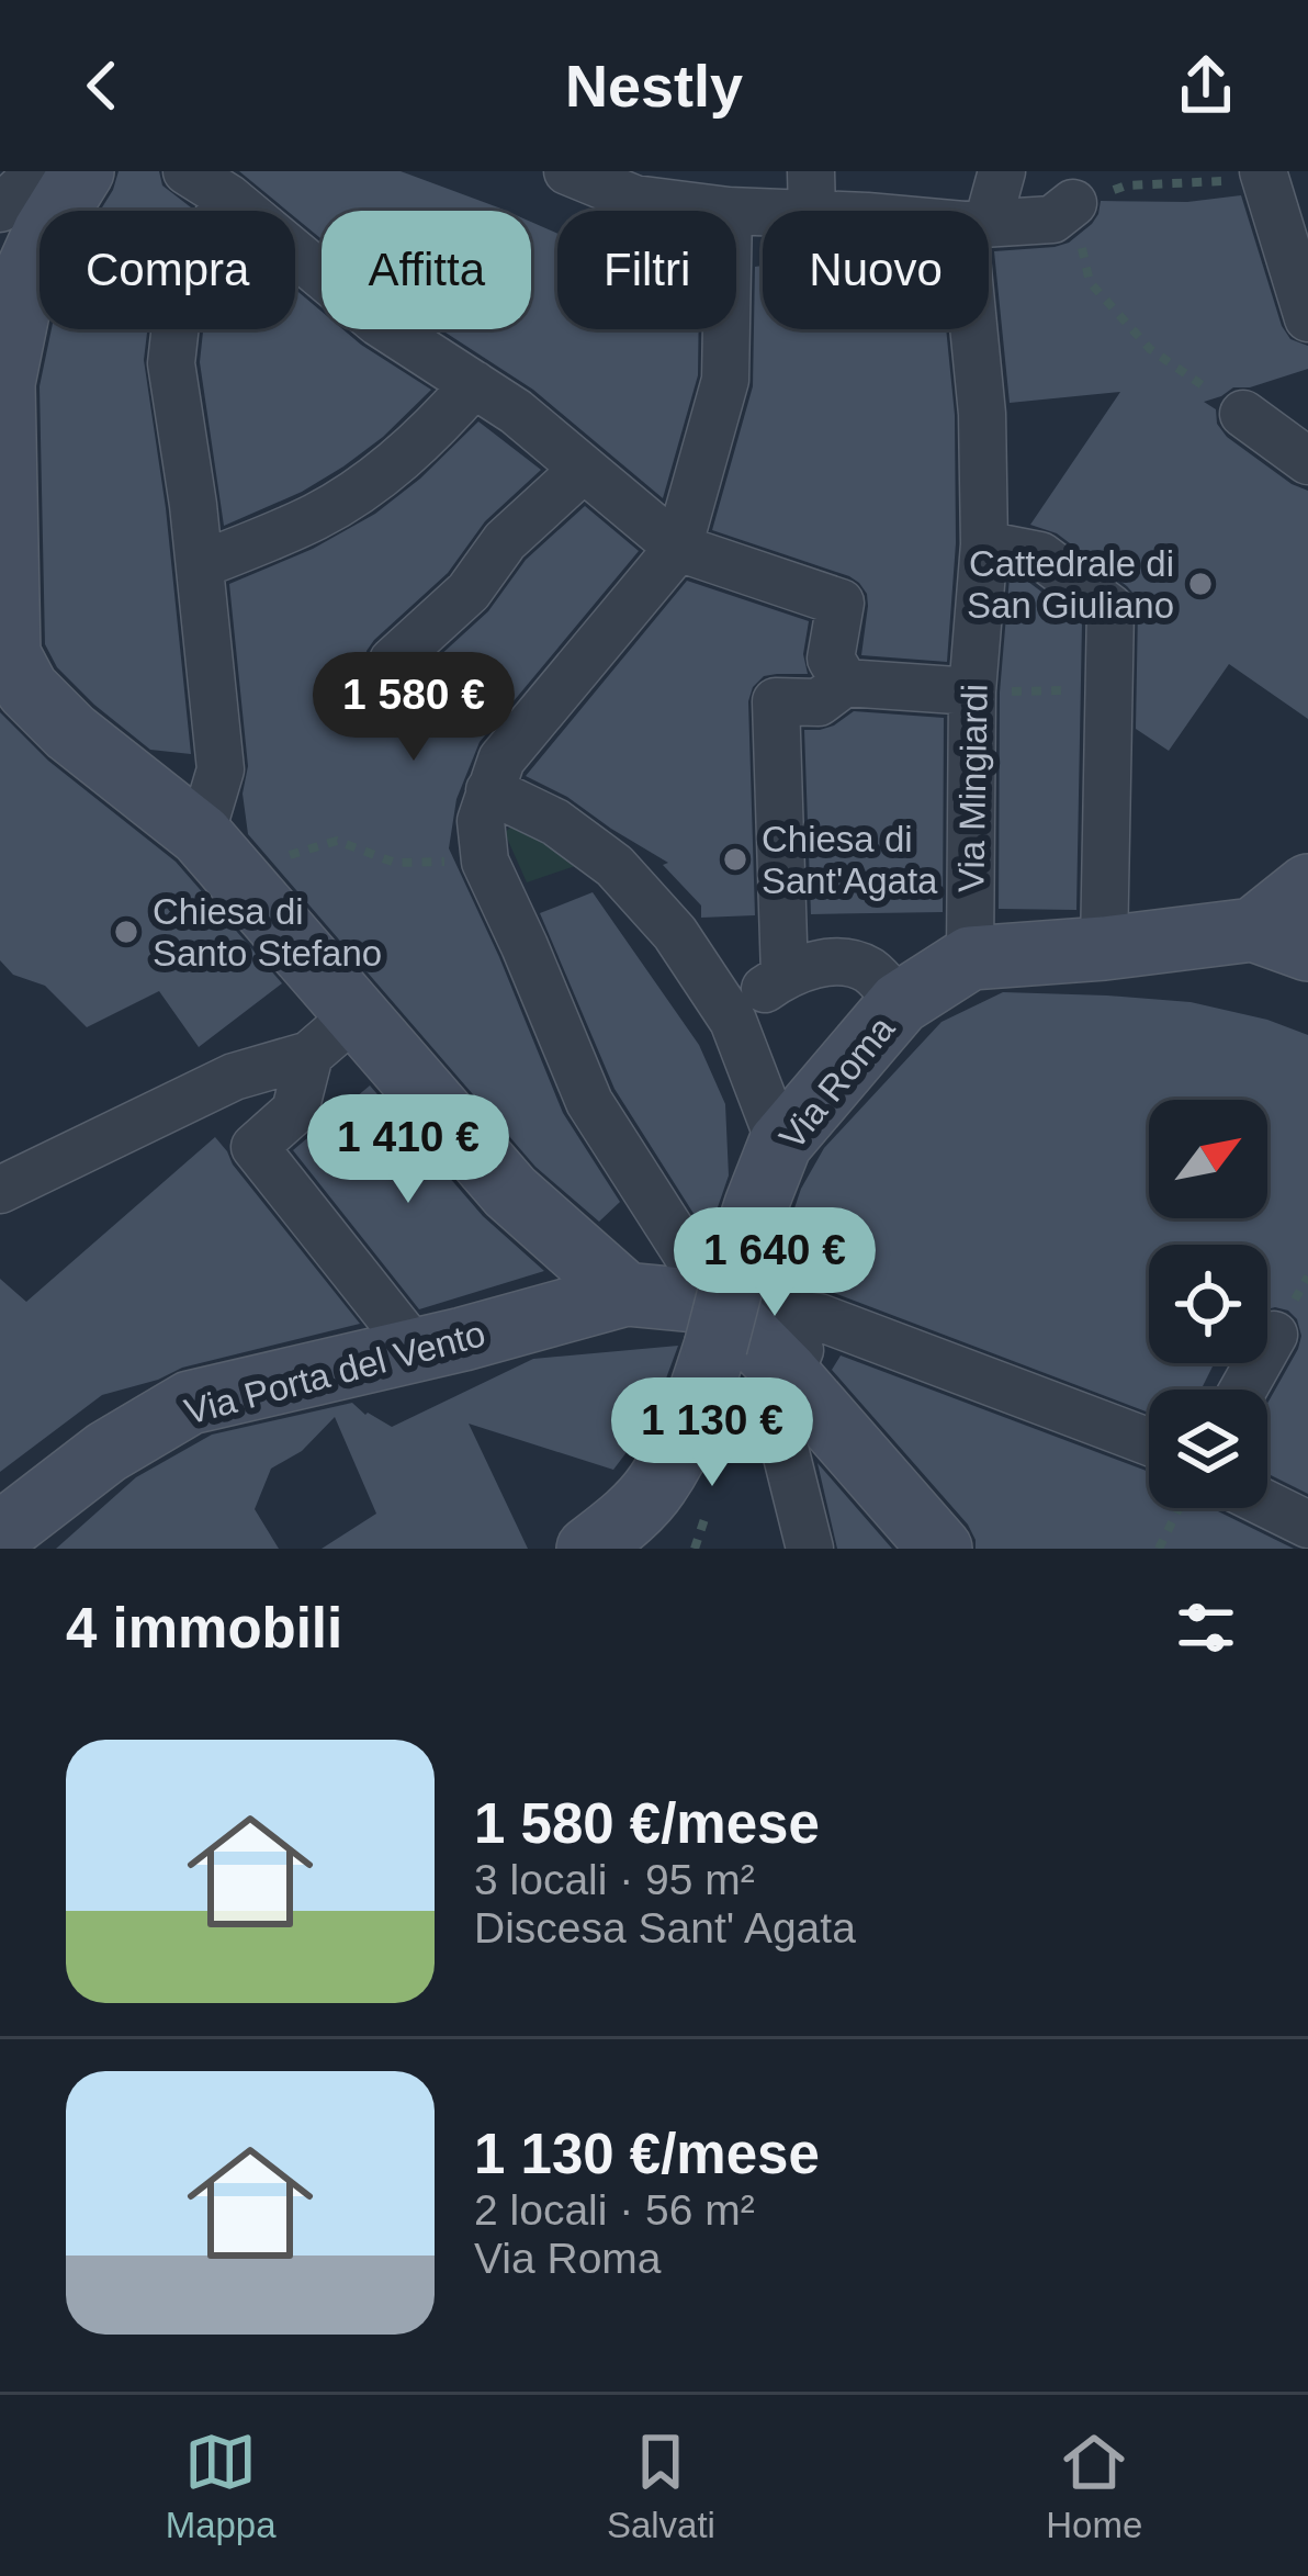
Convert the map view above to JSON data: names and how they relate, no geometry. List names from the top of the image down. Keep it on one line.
{"streets":{"street":["Via Mingiardi","Via Roma","Via Porta del Vento"]},"crossings":[["Via Mingiardi","Via Roma"]],"places":["Cattedrale di San Giuliano","Chiesa di Sant'Agata","Chiesa di Santo Stefano"],"north":"top right","page":{"header":"Nestly","chip":["Compra","Affitta","Filtri","Nuovo"],"price":["1 580 €","1 410 €","1 640 €","1 130 €"],"heading":"4 immobili","list":[{"name":"1 580 €/mese","note":"3 locali · 95 m² · Discesa Sant' Agata"},{"name":"1 130 €/mese","note":"2 locali · 56 m² · Via Roma"}],"tabs":["Mappa","Salvati","Home"]}}
